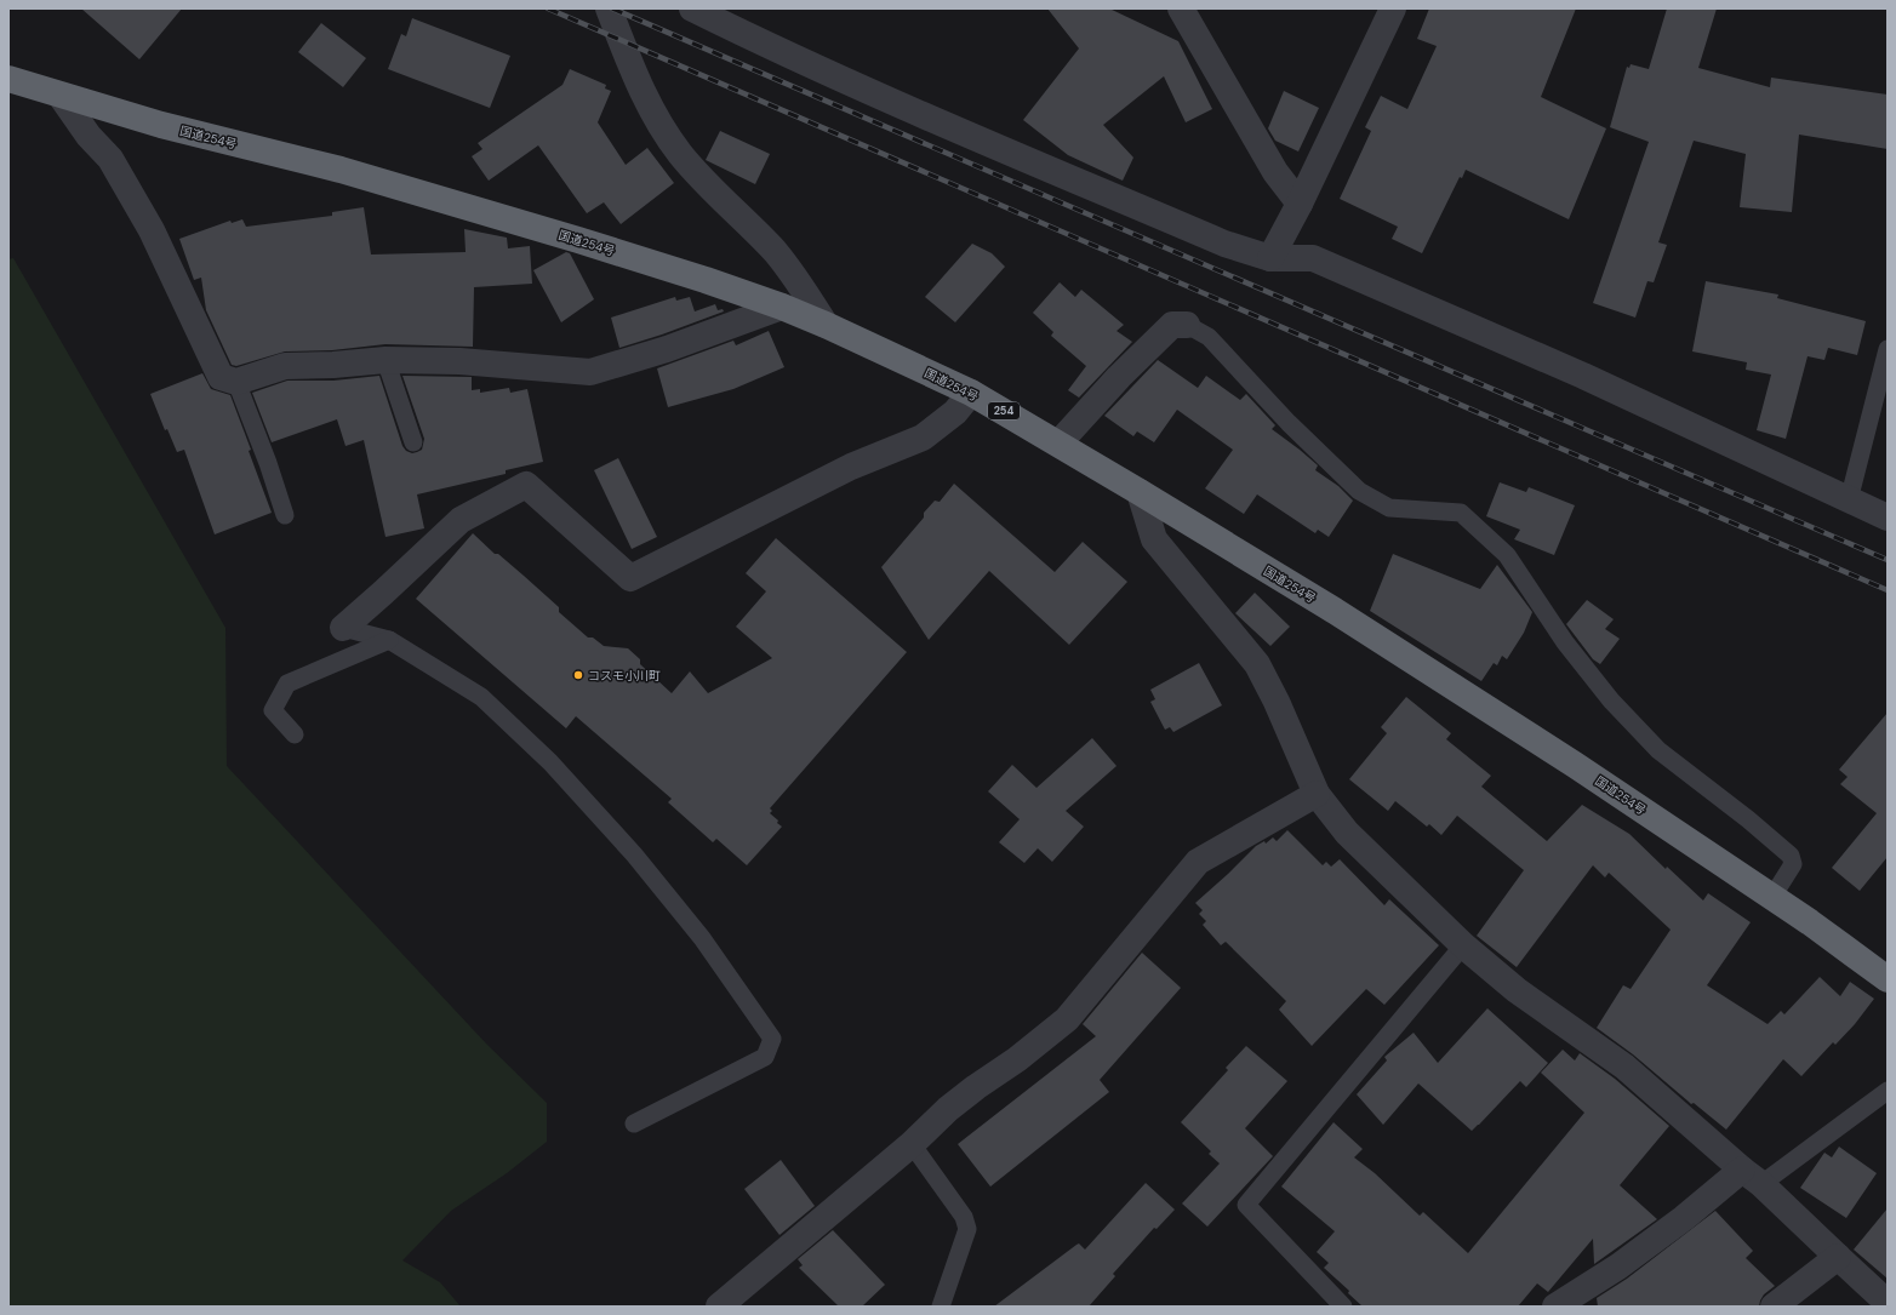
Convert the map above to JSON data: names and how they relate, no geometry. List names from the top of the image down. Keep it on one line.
{"streets":{"highway":["国道254号","254"]},"places":["コスモ小川町"]}
